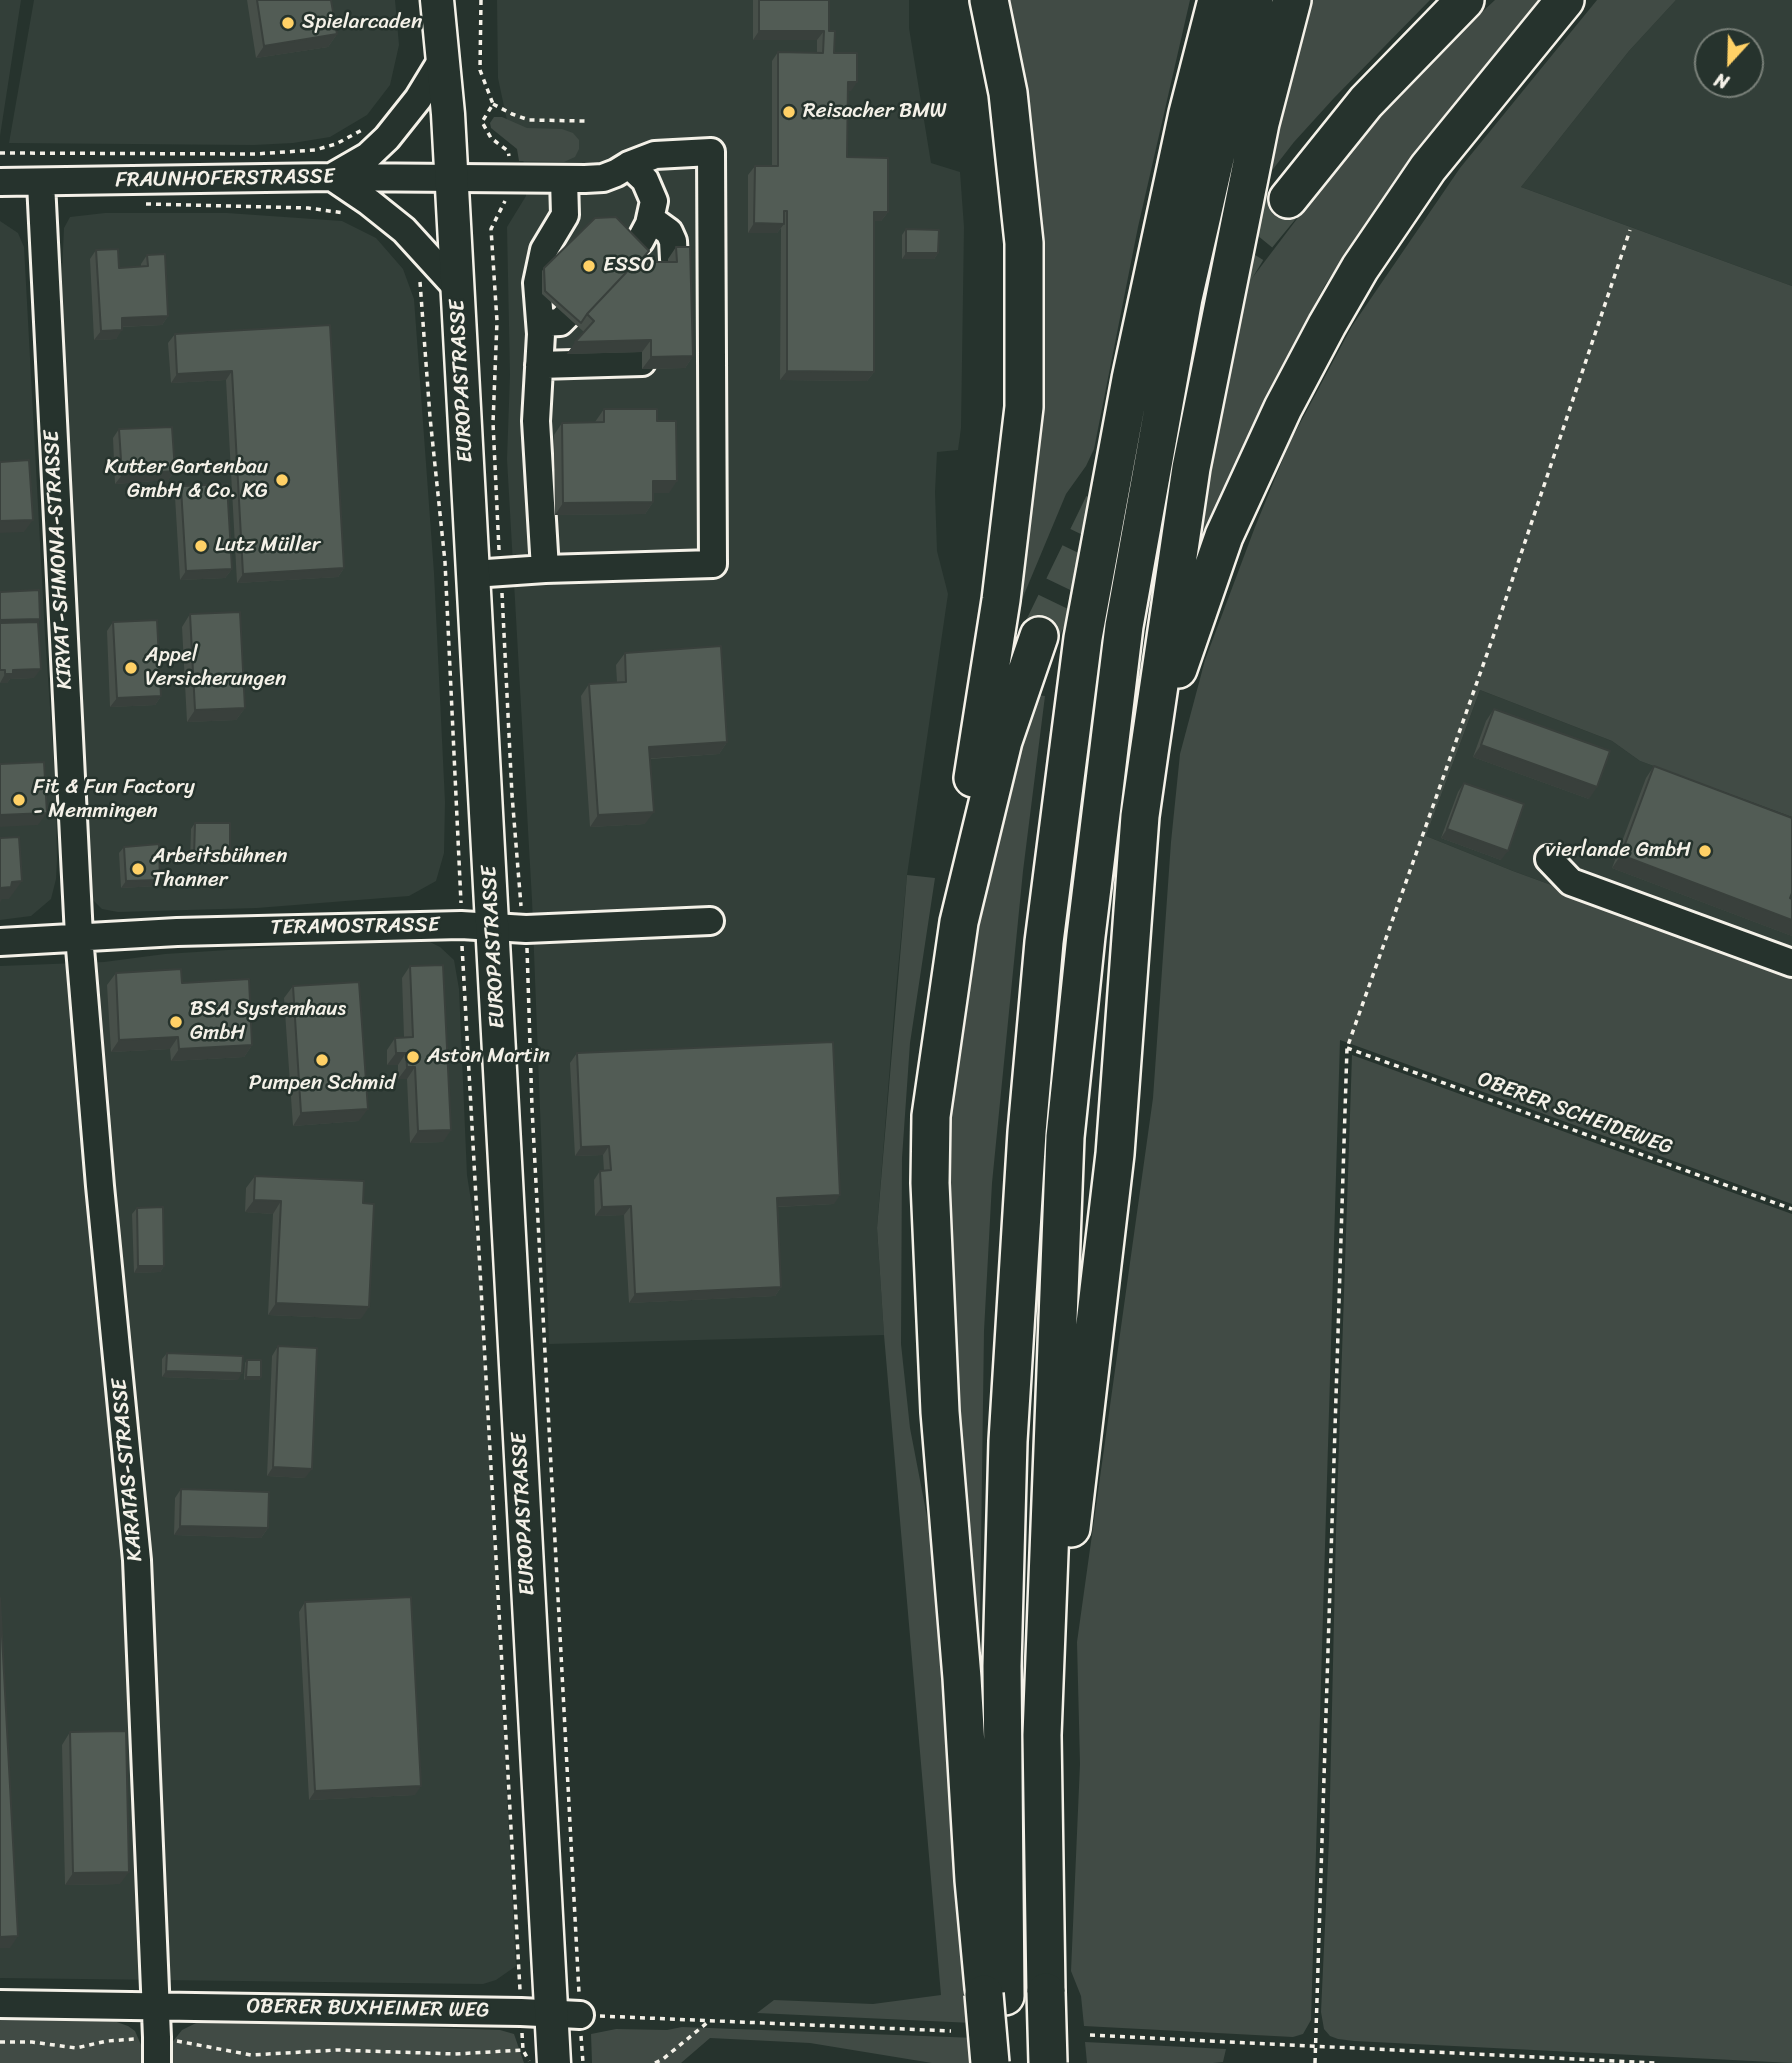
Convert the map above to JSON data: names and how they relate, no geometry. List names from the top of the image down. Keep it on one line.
{"streets":{"main road":["EUROPASTRASSE"],"street":["FRAUNHOFERSTRASSE","KIRYAT-SHMONA-STRASSE","TERAMOSTRASSE","KARATAS-STRASSE","OBERER BUXHEIMER WEG"],"path":["OBERER SCHEIDEWEG"]},"crossings":[["FRAUNHOFERSTRASSE","EUROPASTRASSE"],["FRAUNHOFERSTRASSE","KIRYAT-SHMONA-STRASSE"],["EUROPASTRASSE","TERAMOSTRASSE"],["EUROPASTRASSE","OBERER BUXHEIMER WEG"],["KIRYAT-SHMONA-STRASSE","TERAMOSTRASSE"],["KIRYAT-SHMONA-STRASSE","KARATAS-STRASSE"],["TERAMOSTRASSE","KARATAS-STRASSE"],["KARATAS-STRASSE","OBERER BUXHEIMER WEG"]],"places":["Spielarcaden","Reisacher BMW","ESSO","Kutter Gartenbau GmbH & Co. KG","Lutz Müller","Appel Versicherungen","Fit & Fun Factory - Memmingen","vierlande GmbH","Arbeitsbühnen Thanner","BSA Systemhaus GmbH","Aston Martin","Pumpen Schmid"],"north":"bottom"}
